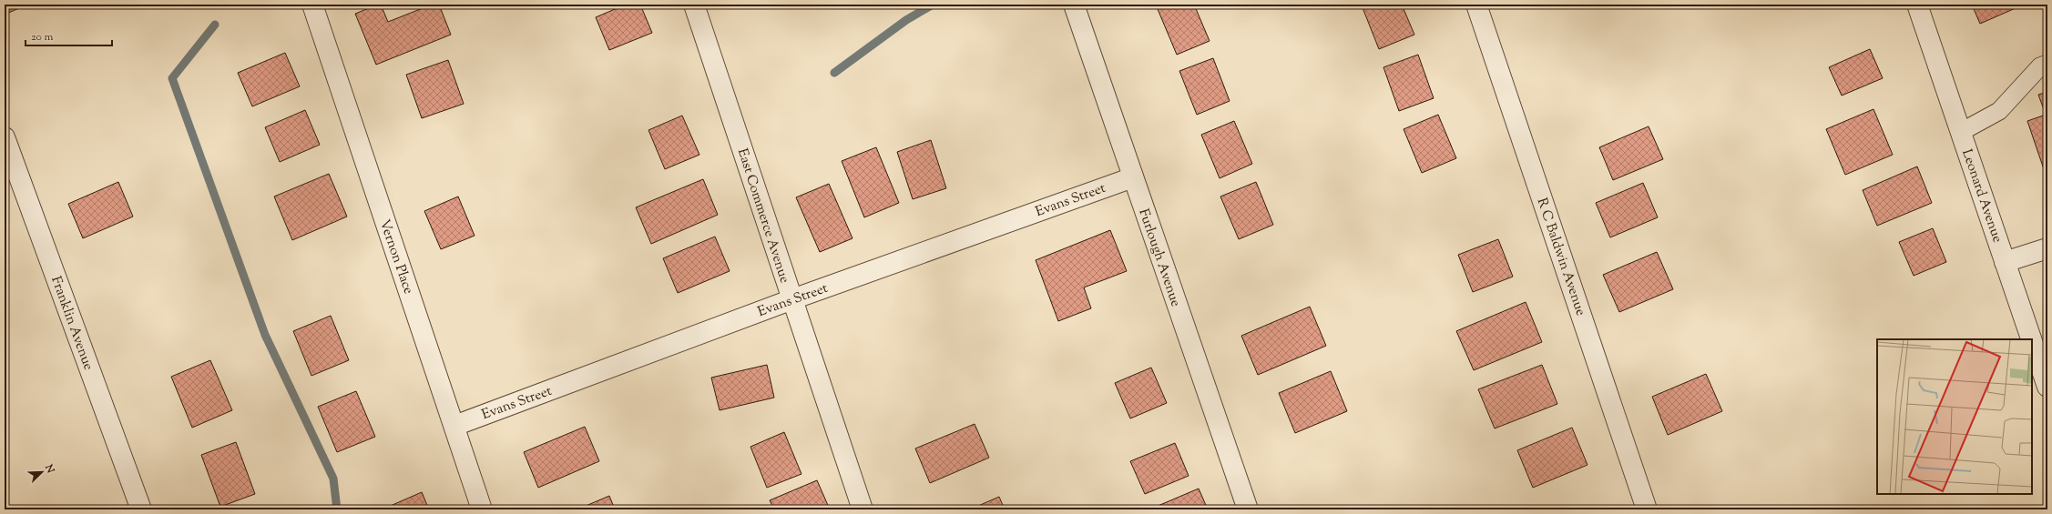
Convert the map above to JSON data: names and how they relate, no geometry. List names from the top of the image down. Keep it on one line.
{"streets":{"street":["Leonard Avenue","Evans Street","East Commerce Avenue","Vernon Place","R C Baldwin Avenue","Furlough Avenue","Franklin Avenue"]},"crossings":[["Evans Street","East Commerce Avenue"],["Evans Street","Vernon Place"],["Evans Street","Furlough Avenue"]],"scale_bar":"20 m","north":"top right"}
